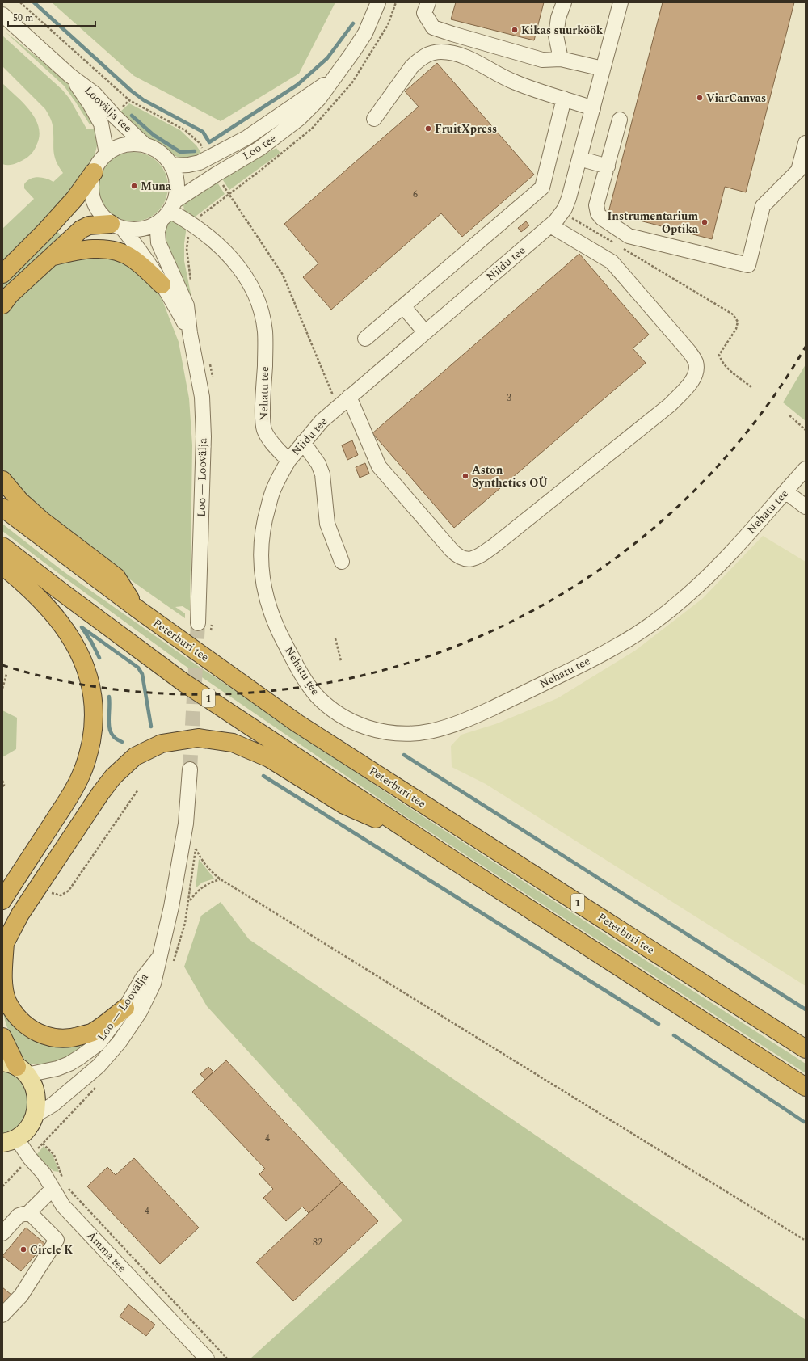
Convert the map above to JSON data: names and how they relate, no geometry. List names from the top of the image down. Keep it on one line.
{"streets":{"highway":["Peterburi tee","1"],"street":["Loovälja tee","Loo tee","Niidu tee","Nehatu tee","Loo — Loovälja","Ämma tee"]},"crossings":[["Loovälja tee","Loo tee"],["Loovälja tee","Nehatu tee"],["Loovälja tee","Loo — Loovälja"],["Loo tee","Nehatu tee"],["Loo tee","Loo — Loovälja"],["Niidu tee","Nehatu tee"],["Nehatu tee","Loo — Loovälja"]],"places":["Kikas suurköök","ViarCanvas","FruitXpress","Muna","Instrumentarium Optika","Aston Synthetics OÜ","Circle K"],"house_numbers":["6","3","4","4","82"],"scale_bar":"50 m"}
